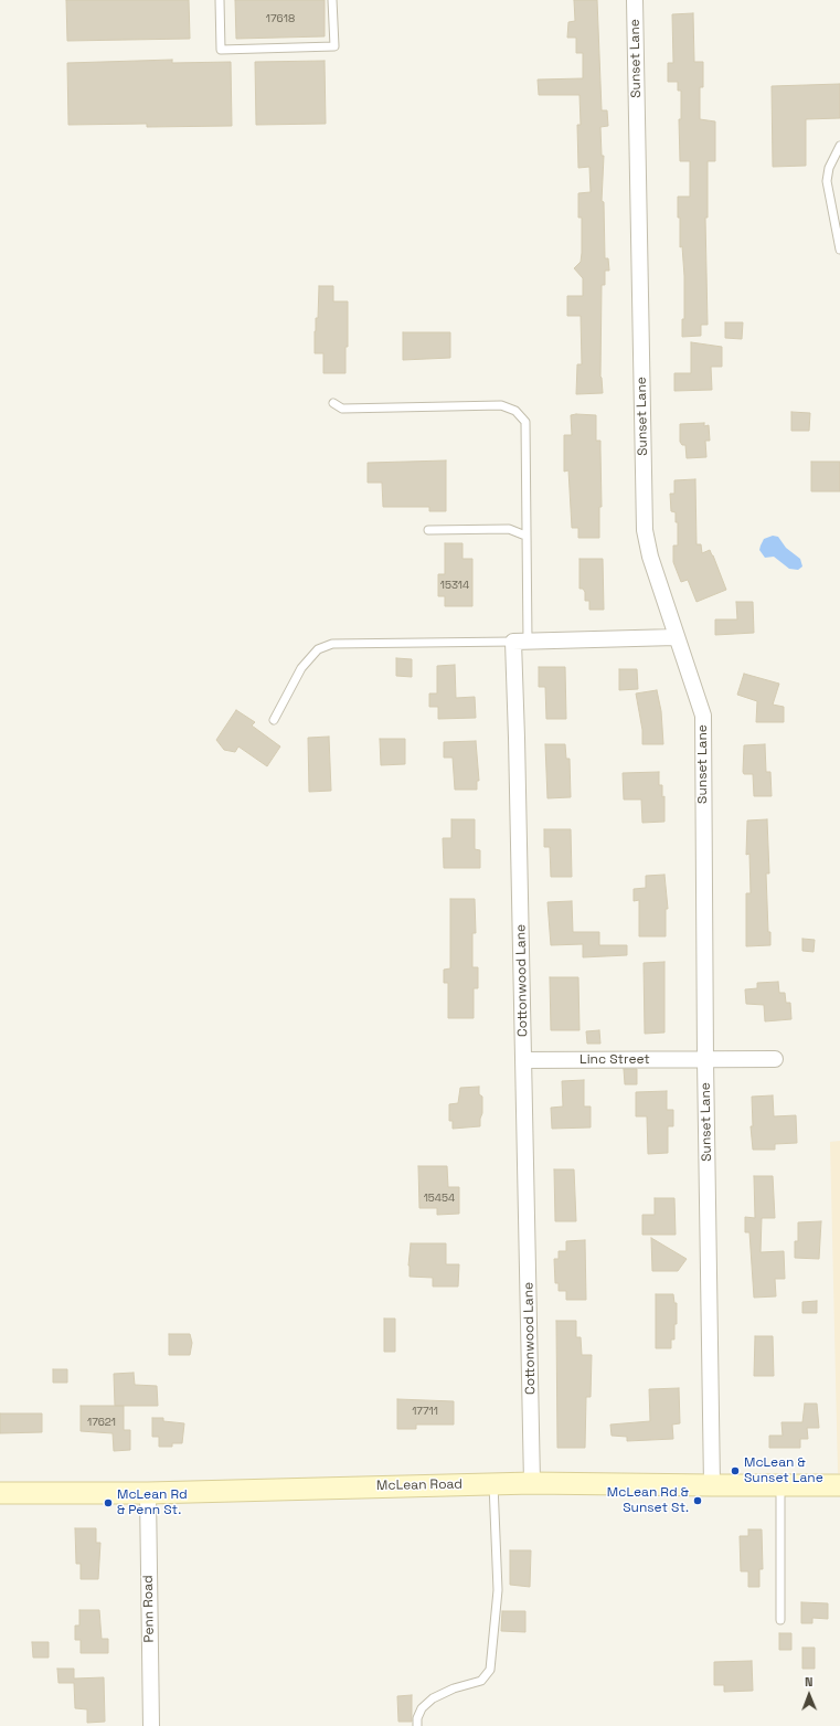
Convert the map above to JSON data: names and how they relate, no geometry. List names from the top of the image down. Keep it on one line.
{"streets":{"street":["Sunset Lane","Cottonwood Lane","Linc Street","McLean Road","Penn Road"]},"crossings":[["Sunset Lane","Linc Street"],["Sunset Lane","McLean Road"],["Cottonwood Lane","Linc Street"],["Cottonwood Lane","McLean Road"],["McLean Road","Penn Road"]],"places":["McLean & Sunset Lane","McLean Rd & Sunset St.","McLean Rd & Penn St."],"house_numbers":["17618","15314","15454","17711","17621"],"north":"top"}
